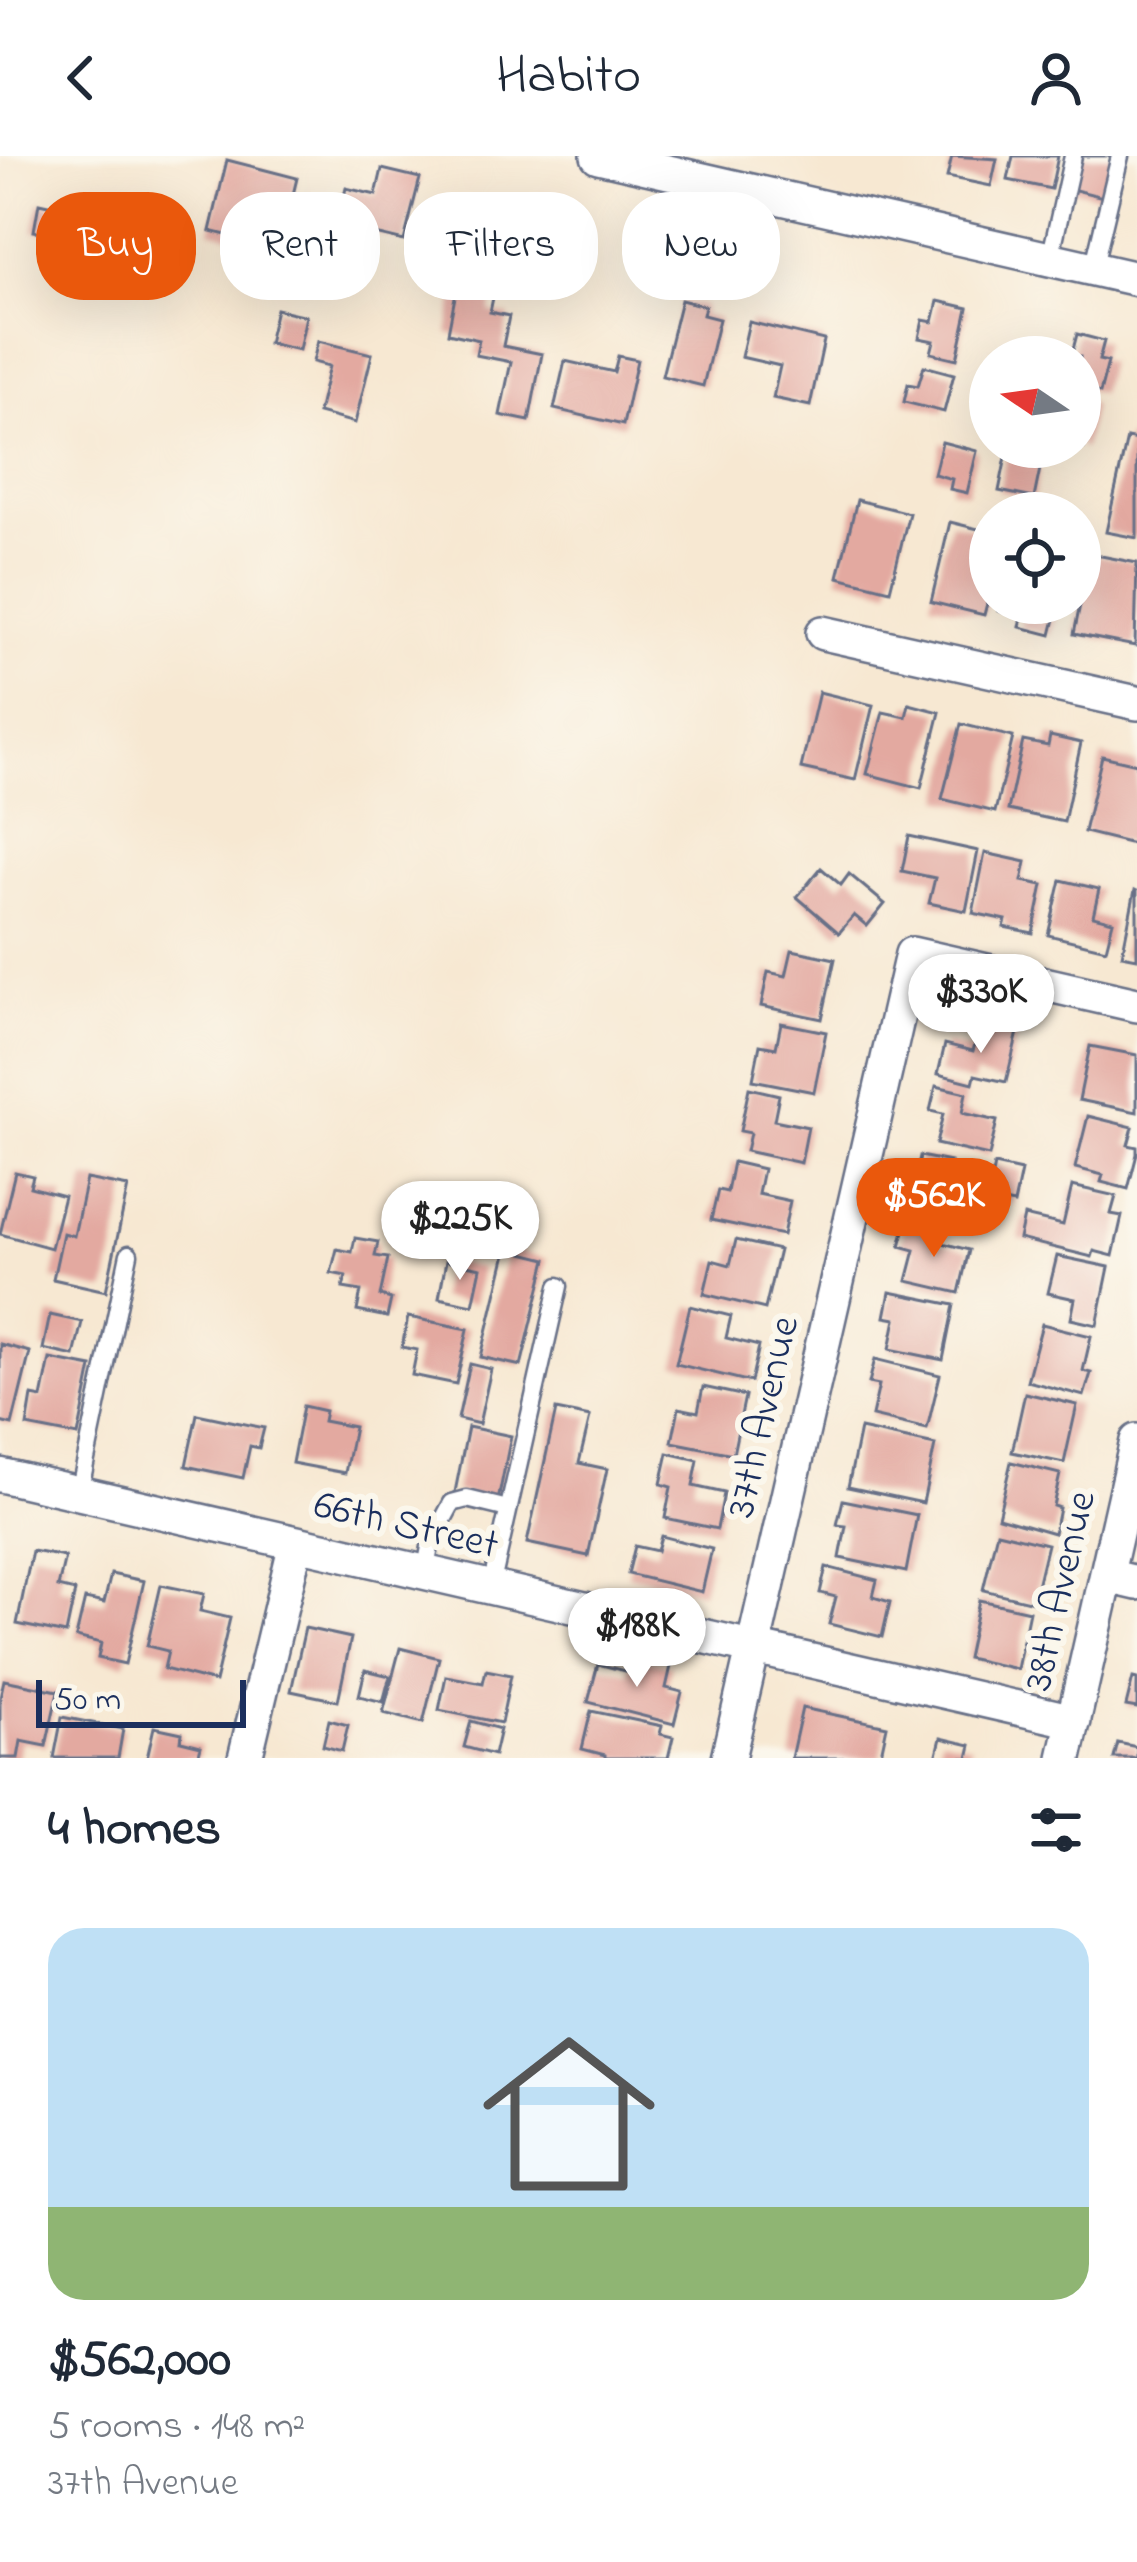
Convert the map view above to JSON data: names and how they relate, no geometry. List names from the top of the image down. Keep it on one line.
{"streets":{"street":["37th Avenue","66th Street","38th Avenue"]},"crossings":[["37th Avenue","66th Street"],["66th Street","38th Avenue"]],"scale_bar":"50 m","north":"left","page":{"header":"Habito","chip":["Buy","Rent","Filters","New"],"price":["$330K","$562K","$225K","$188K"],"scale":"50 m","heading":"4 homes","list":[{"name":"$562,000","note":"5 rooms · 148 m² · 37th Avenue"}]}}
